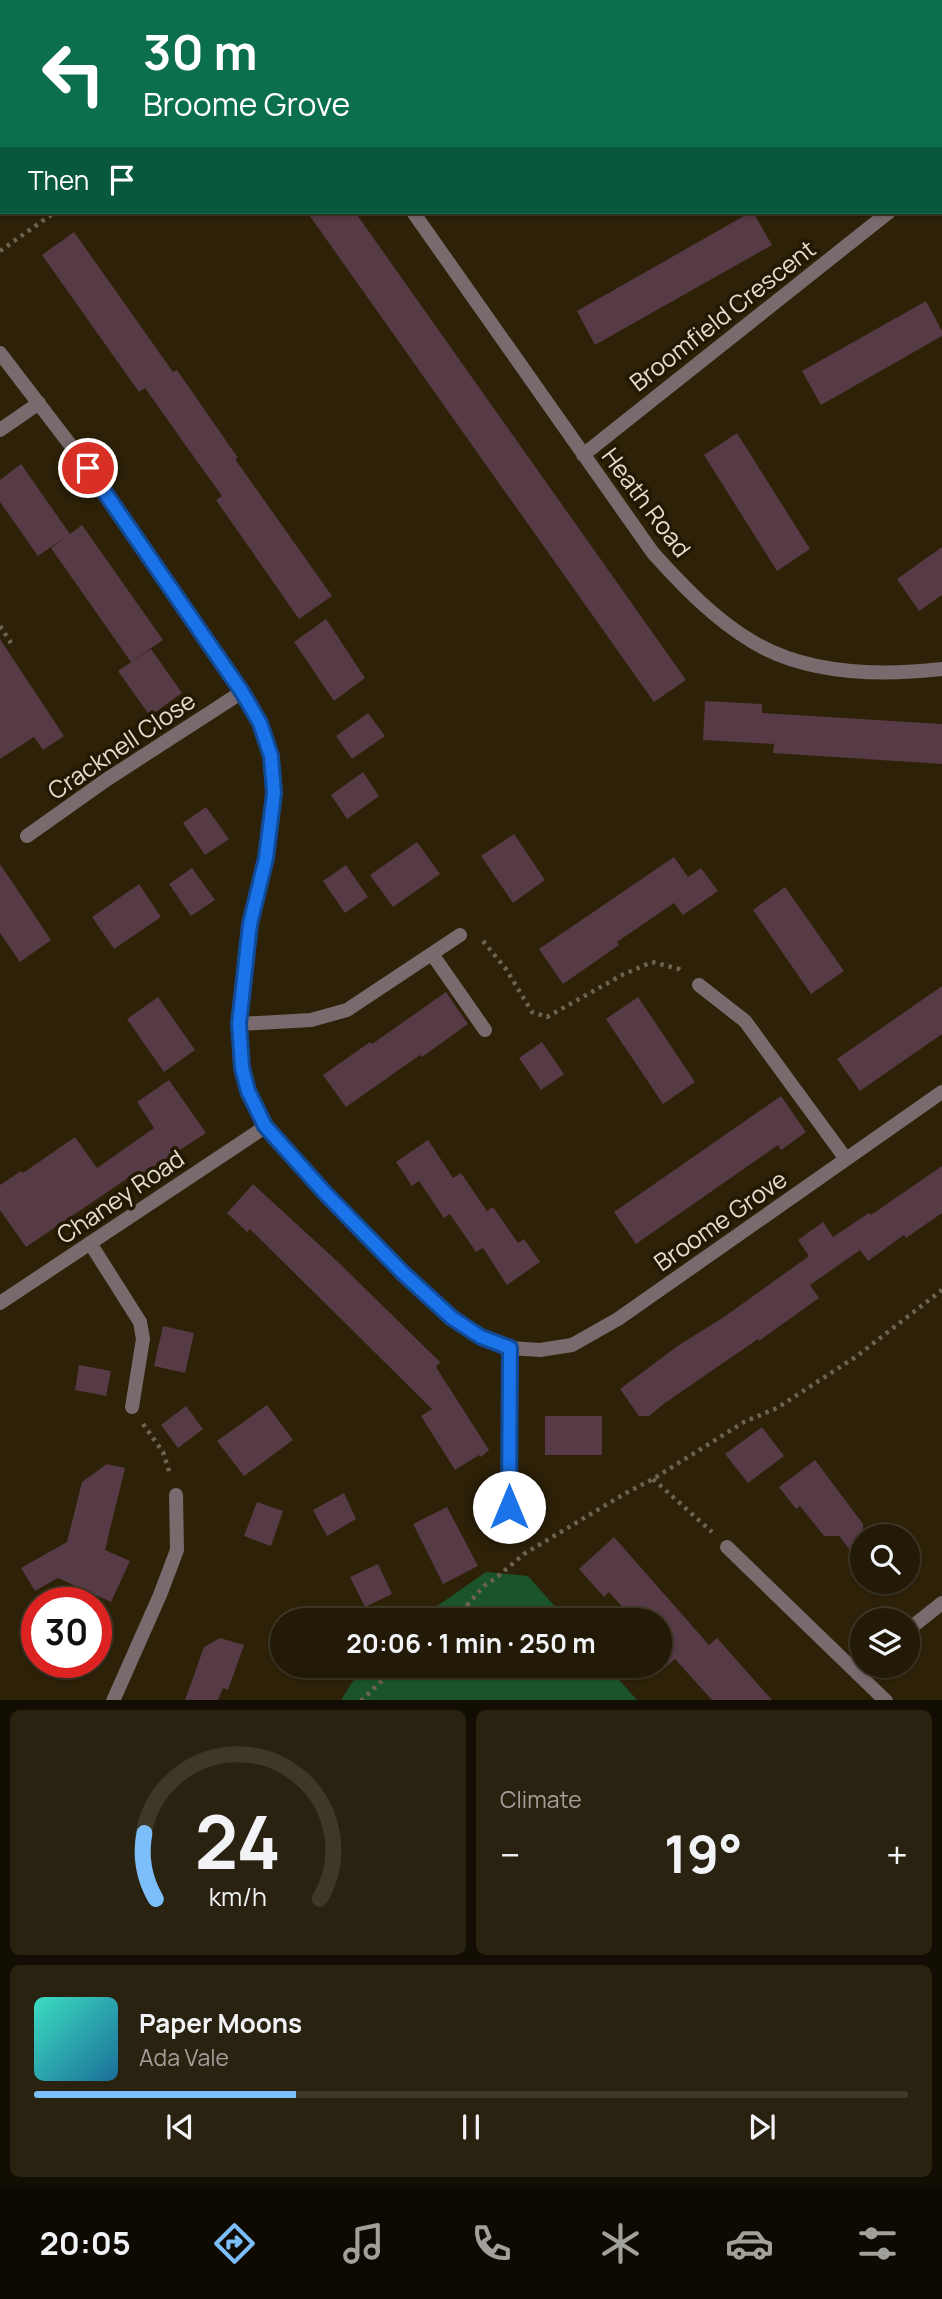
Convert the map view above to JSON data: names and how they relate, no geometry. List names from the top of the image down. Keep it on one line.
{"streets":{"street":["Broomfield Crescent","Heath Road","Cracknell Close","Chaney Road","Broome Grove"]},"crossings":[["Broomfield Crescent","Heath Road"],["Cracknell Close","Broome Grove"],["Chaney Road","Broome Grove"]],"page":{"turn":["30 m","Broome Grove"],"then":"Then","limit":"30","trip":"20:06 · 1 min · 250 m","tile":"Climate","heat":["−","19°","+"],"song":["Paper Moons","Ada Vale"],"tabs":"20:05","gauge":["24","km/h"]}}
